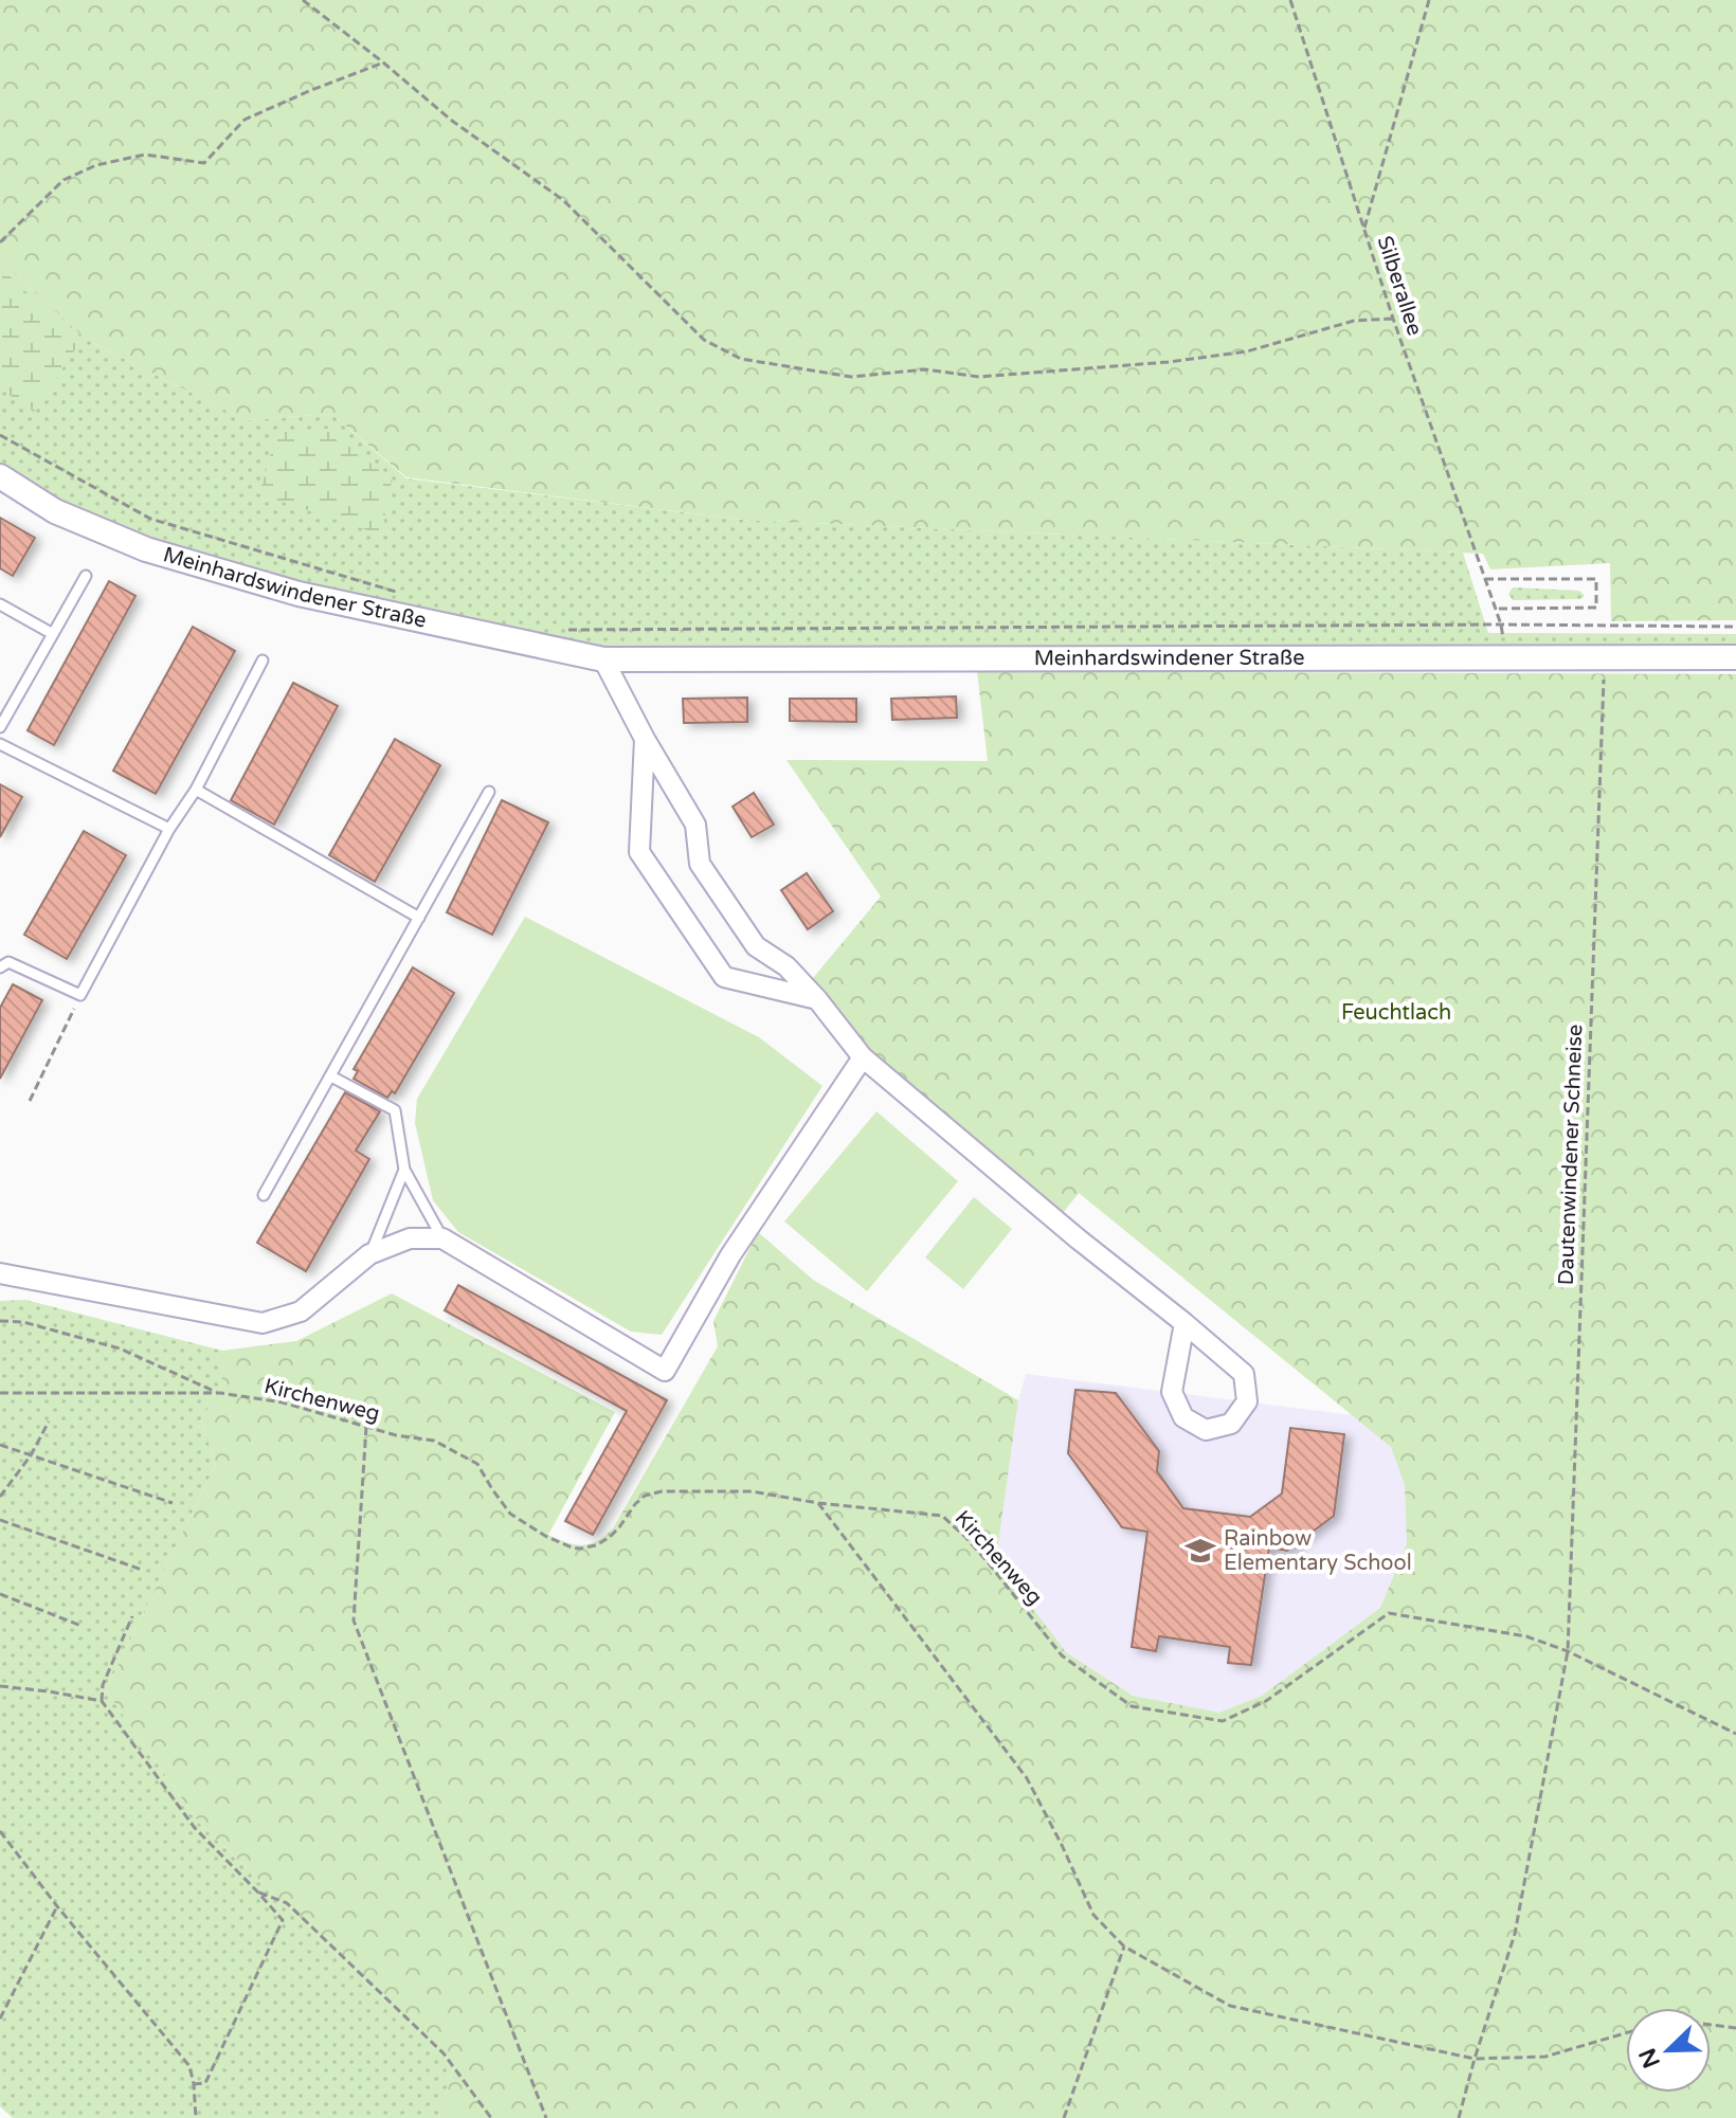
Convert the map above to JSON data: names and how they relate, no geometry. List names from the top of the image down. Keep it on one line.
{"streets":{"street":["Meinhardswindener Straße"],"path":["Silberallee","Dautenwindener Schneise","Kirchenweg"]},"crossings":[["Silberallee","Meinhardswindener Straße"],["Meinhardswindener Straße","Dautenwindener Schneise"],["Dautenwindener Schneise","Kirchenweg"]],"parks":["Feuchtlach"],"places":{"school or university":["Rainbow Elementary School"]},"north":"bottom left"}
